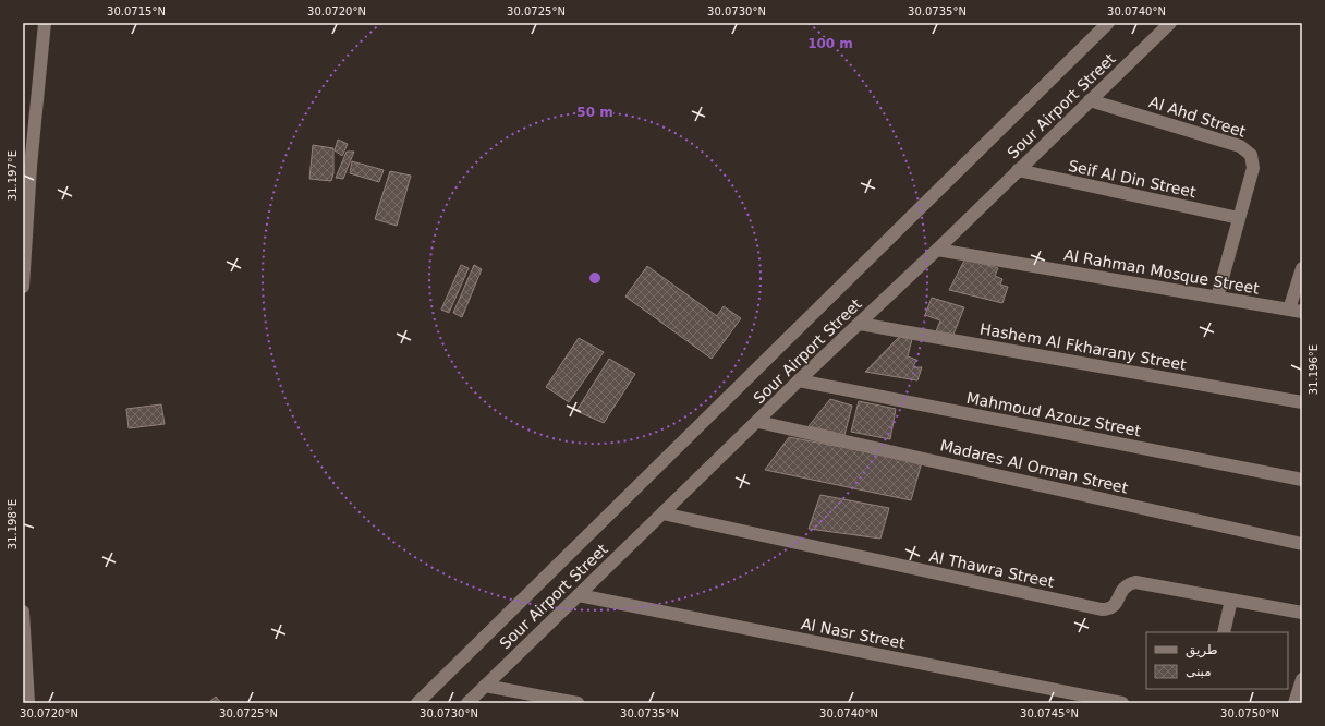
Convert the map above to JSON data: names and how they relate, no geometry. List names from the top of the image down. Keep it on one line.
{"streets":{"street":["Sour Airport Street","Al Ahd Street","Seif Al Din Street","Al Rahman Mosque Street","Hashem Al Fkharany Street","Mahmoud Azouz Street","Madares Al Orman Street","Al Thawra Street","Al Nasr Street"]},"crossings":[["Sour Airport Street","Al Ahd Street"],["Sour Airport Street","Seif Al Din Street"],["Sour Airport Street","Al Rahman Mosque Street"],["Sour Airport Street","Hashem Al Fkharany Street"],["Sour Airport Street","Mahmoud Azouz Street"],["Sour Airport Street","Madares Al Orman Street"],["Sour Airport Street","Al Thawra Street"],["Sour Airport Street","Al Nasr Street"],["Al Ahd Street","Seif Al Din Street"],["Al Ahd Street","Al Rahman Mosque Street"]],"legend":["طريق","مبنى"],"coordinates":["30.0715°N","30.0720°N","30.0725°N","30.0730°N","30.0735°N","30.0740°N","31.197°E","31.196°E","31.198°E","30.0745°N","30.0750°N"],"rings":["100 m","50 m"]}
